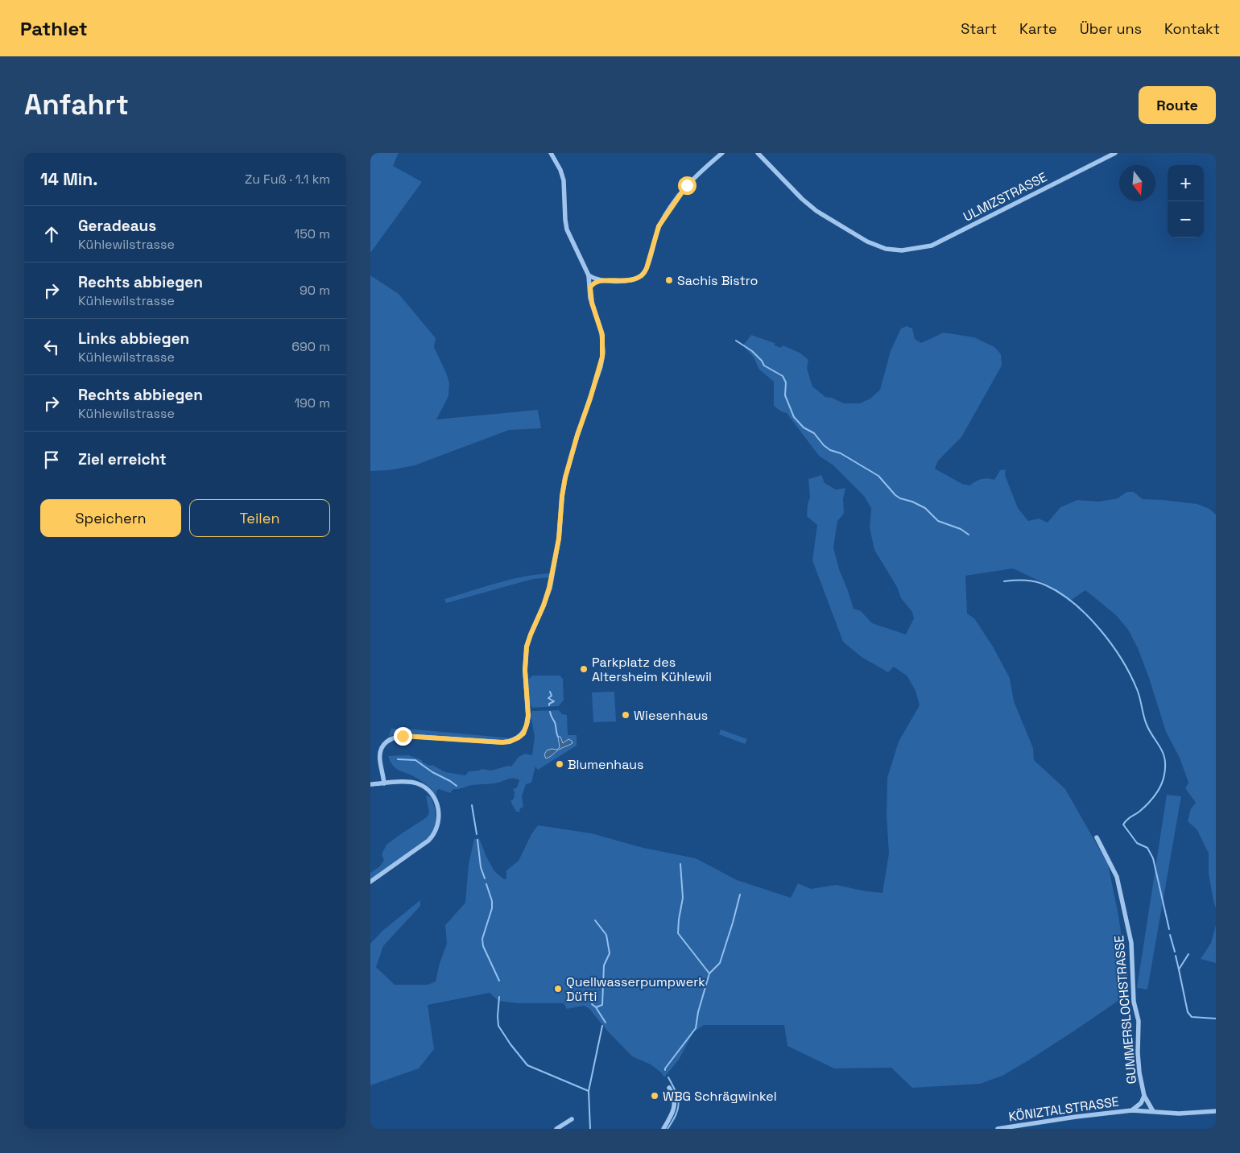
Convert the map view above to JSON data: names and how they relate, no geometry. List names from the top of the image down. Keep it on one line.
{"streets":{"street":["ULMIZSTRASSE","GUMMERSLOCHSTRASSE","KÖNIZTALSTRASSE"]},"crossings":[["GUMMERSLOCHSTRASSE","KÖNIZTALSTRASSE"]],"places":["Sachis Bistro","Parkplatz des Altersheim Kühlewil","Wiesenhaus","Blumenhaus","Quellwasserpumpwerk Düfti","WBG Schrägwinkel"],"north":"bottom","page":{"header":"Pathlet","nav":["Start","Karte","Über uns","Kontakt"],"buttons":["Route",["Speichern","Teilen"]],"title":"Anfahrt","heading":["14 Min.","Zu Fuß · 1.1 km"],"map_buttons":["+","−"],"list":[["Geradeaus","Kühlewilstrasse","150 m"],["Rechts abbiegen","Kühlewilstrasse","90 m"],["Links abbiegen","Kühlewilstrasse","690 m"],["Rechts abbiegen","Kühlewilstrasse","190 m"],"Ziel erreicht"]}}
